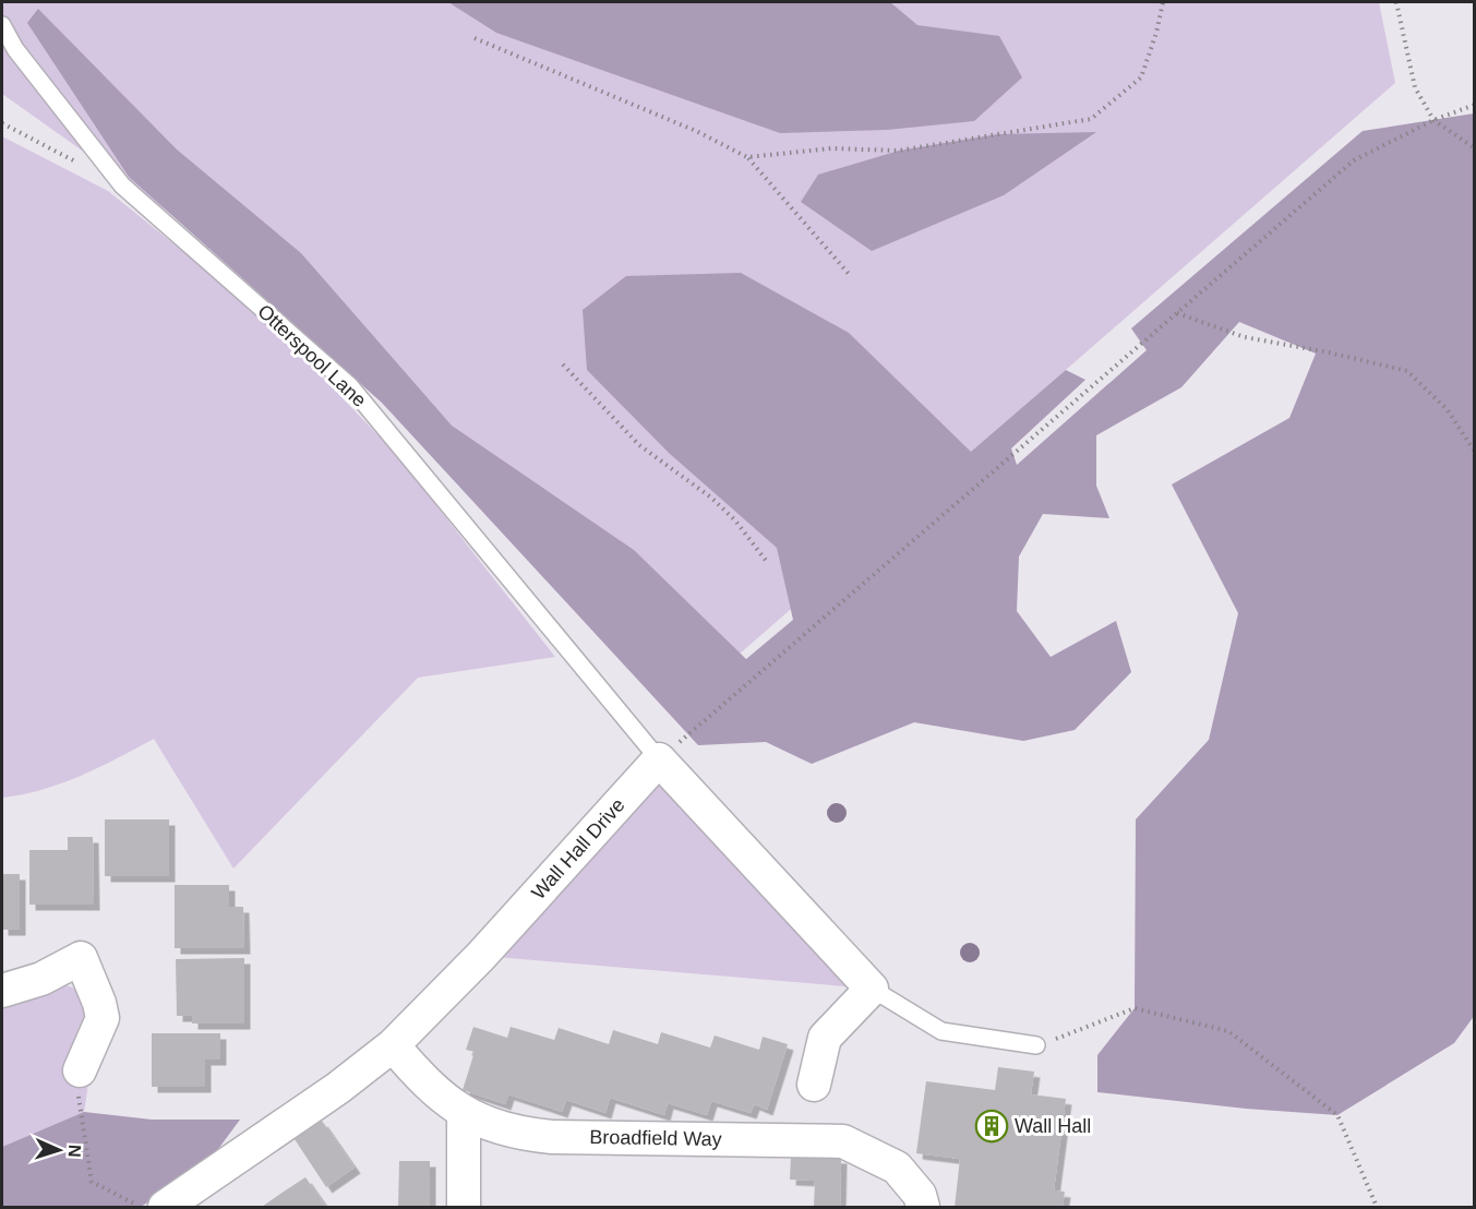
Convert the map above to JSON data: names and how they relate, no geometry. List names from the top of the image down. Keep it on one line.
{"streets":{"street":["Wall Hall Drive","Broadfield Way"],"lane":["Otterspool Lane"]},"crossings":[["Otterspool Lane","Wall Hall Drive"],["Wall Hall Drive","Broadfield Way"]],"places":{"building":["Wall Hall"]},"north":"right"}
